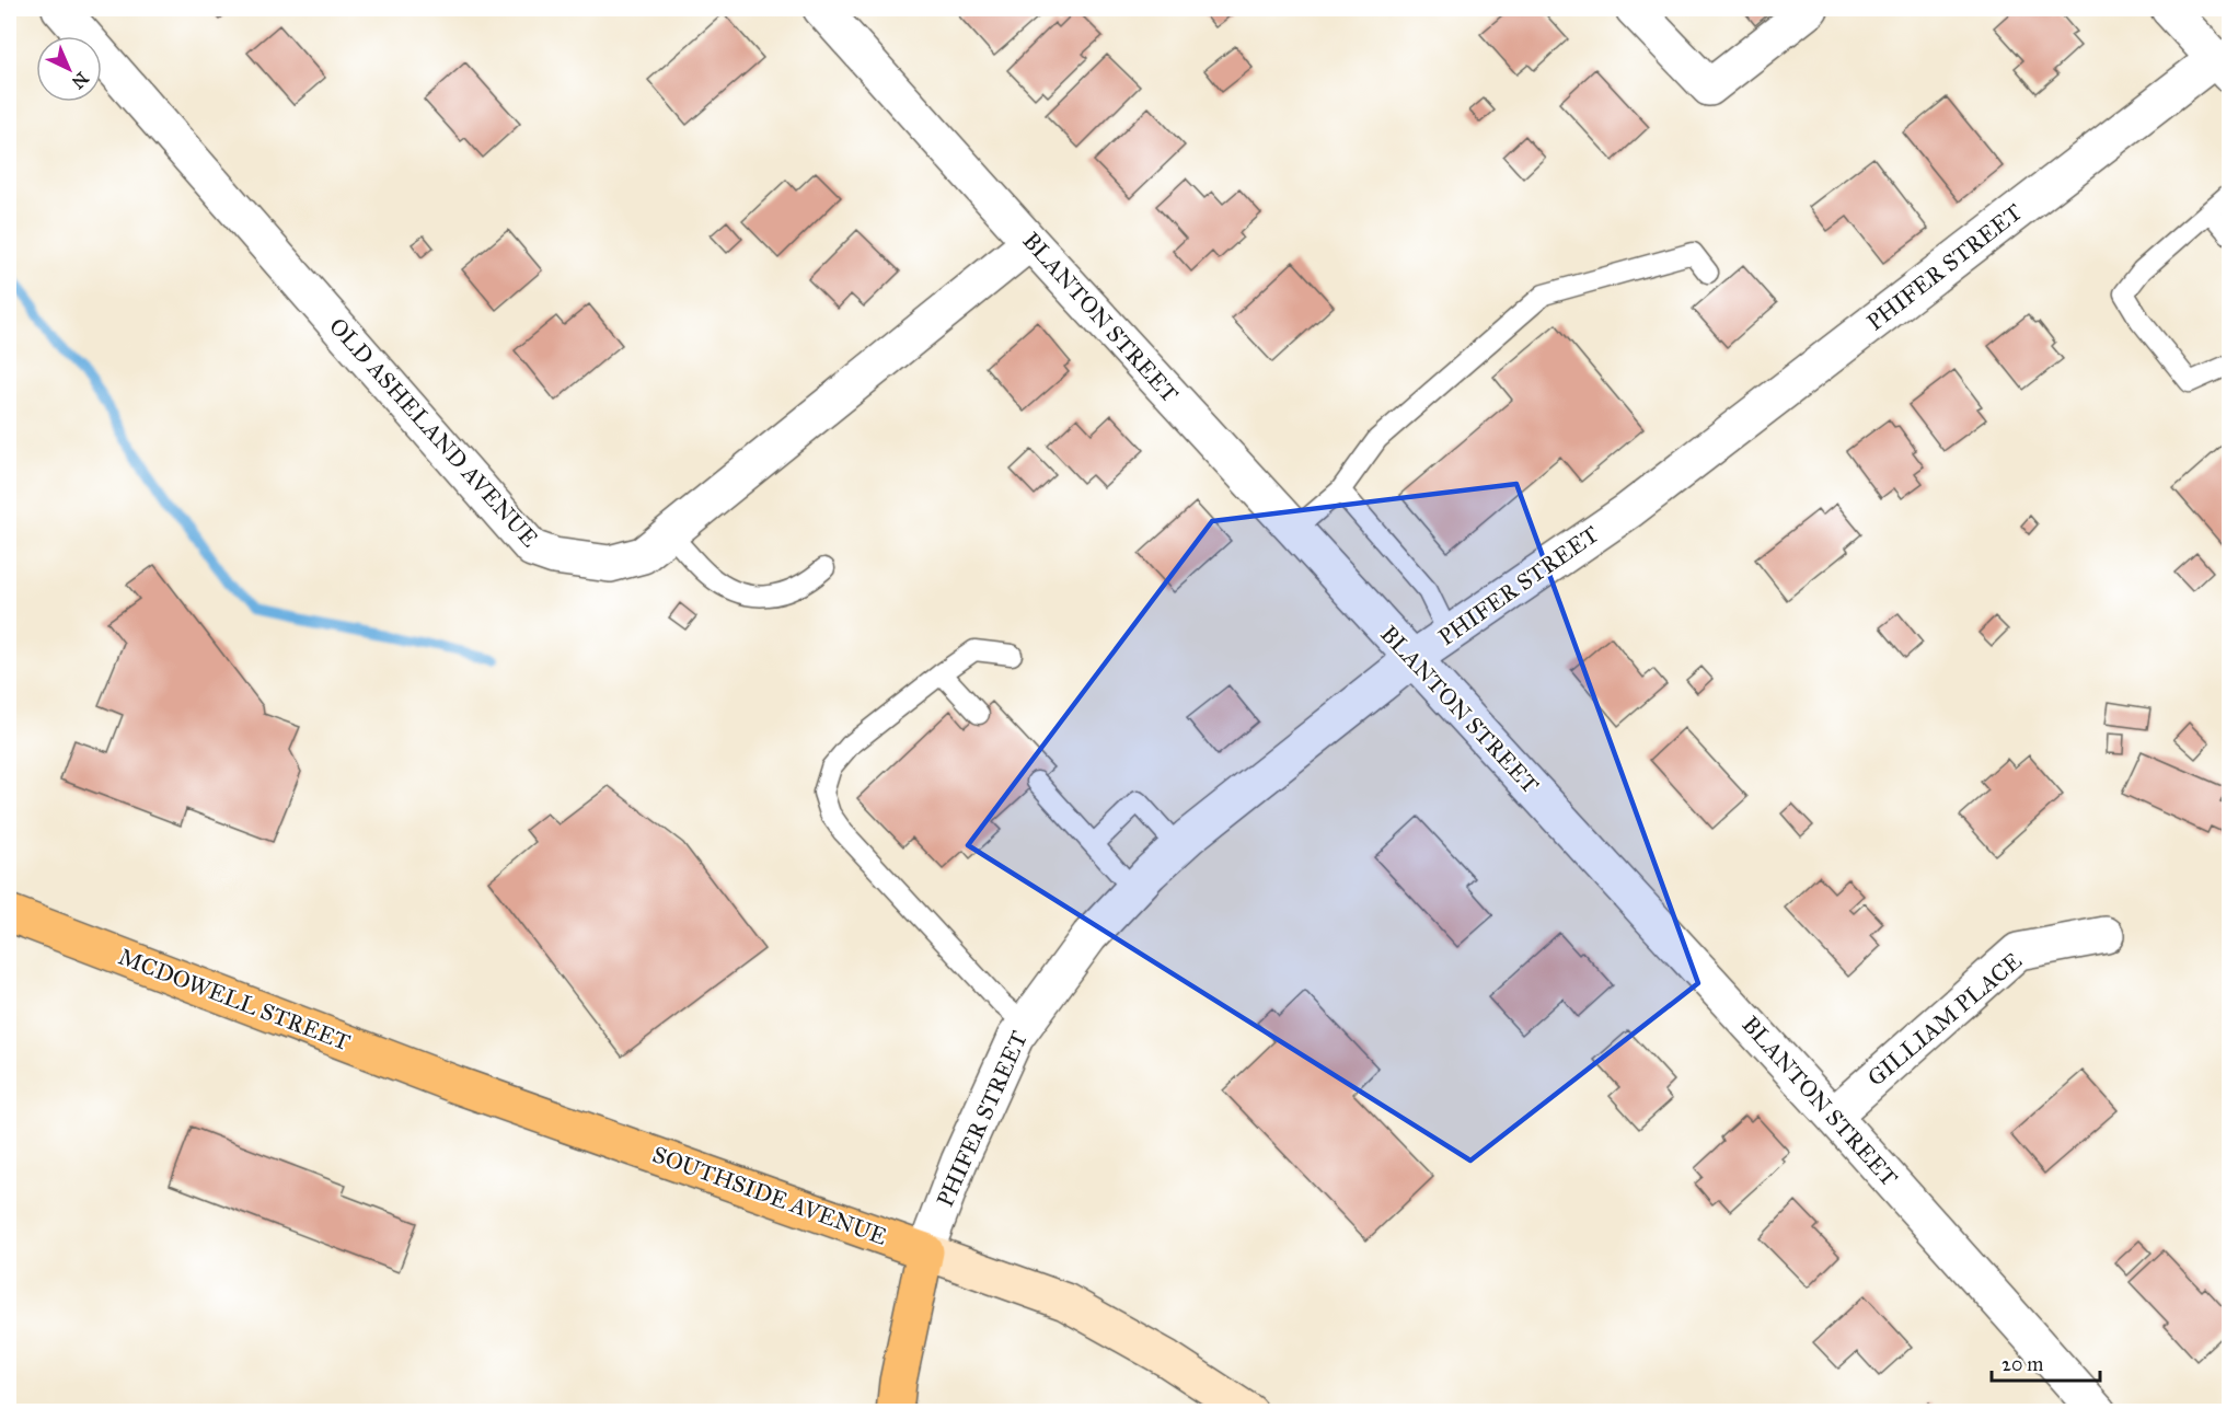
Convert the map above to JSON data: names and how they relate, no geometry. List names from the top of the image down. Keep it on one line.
{"streets":{"main road":["MCDOWELL STREET","SOUTHSIDE AVENUE"],"street":["PHIFER STREET","BLANTON STREET","OLD ASHELAND AVENUE","GILLIAM PLACE"]},"crossings":[["PHIFER STREET","BLANTON STREET"],["PHIFER STREET","SOUTHSIDE AVENUE"],["BLANTON STREET","OLD ASHELAND AVENUE"],["BLANTON STREET","GILLIAM PLACE"],["MCDOWELL STREET","SOUTHSIDE AVENUE"]],"scale_bar":"20 m","north":"bottom right"}
